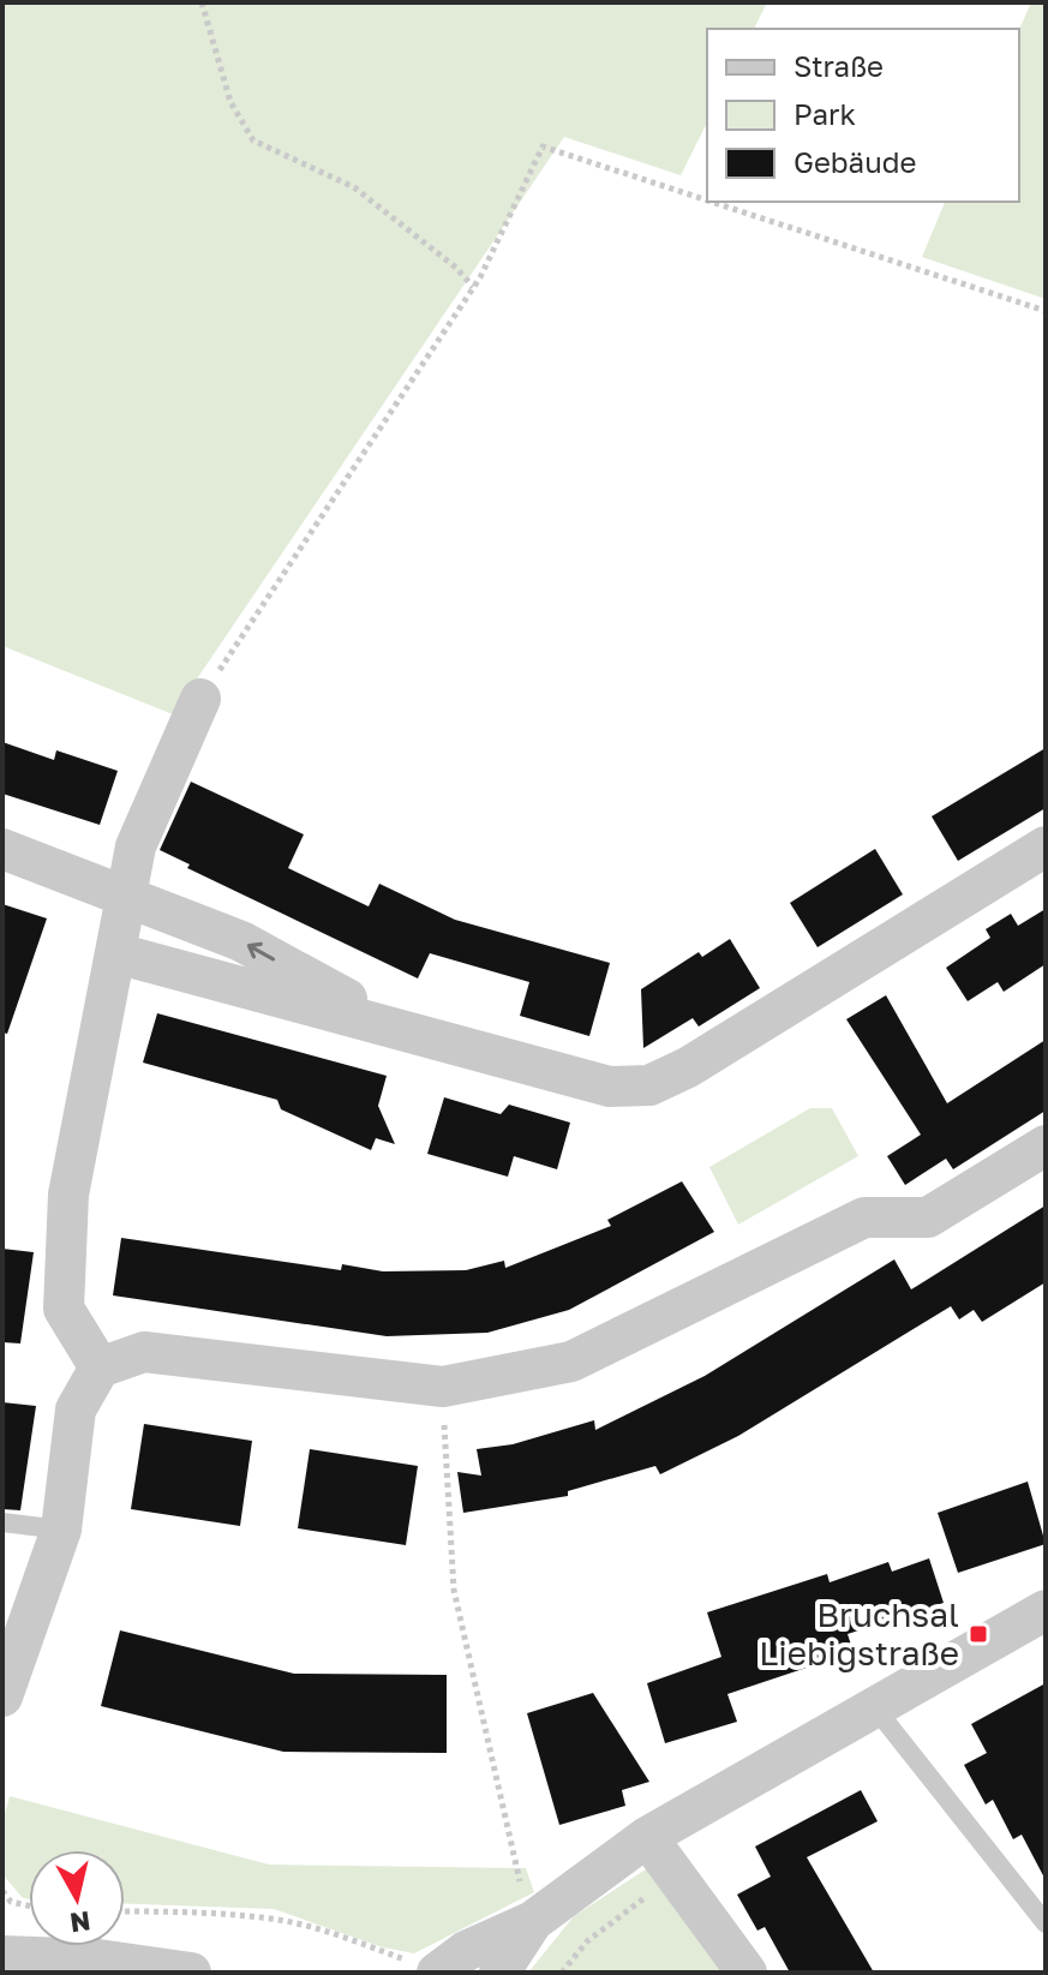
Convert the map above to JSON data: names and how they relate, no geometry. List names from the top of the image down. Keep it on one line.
{"places":{"transit":["Bruchsal Liebigstraße"]},"legend":["Straße","Park","Gebäude"],"north":"bottom"}
